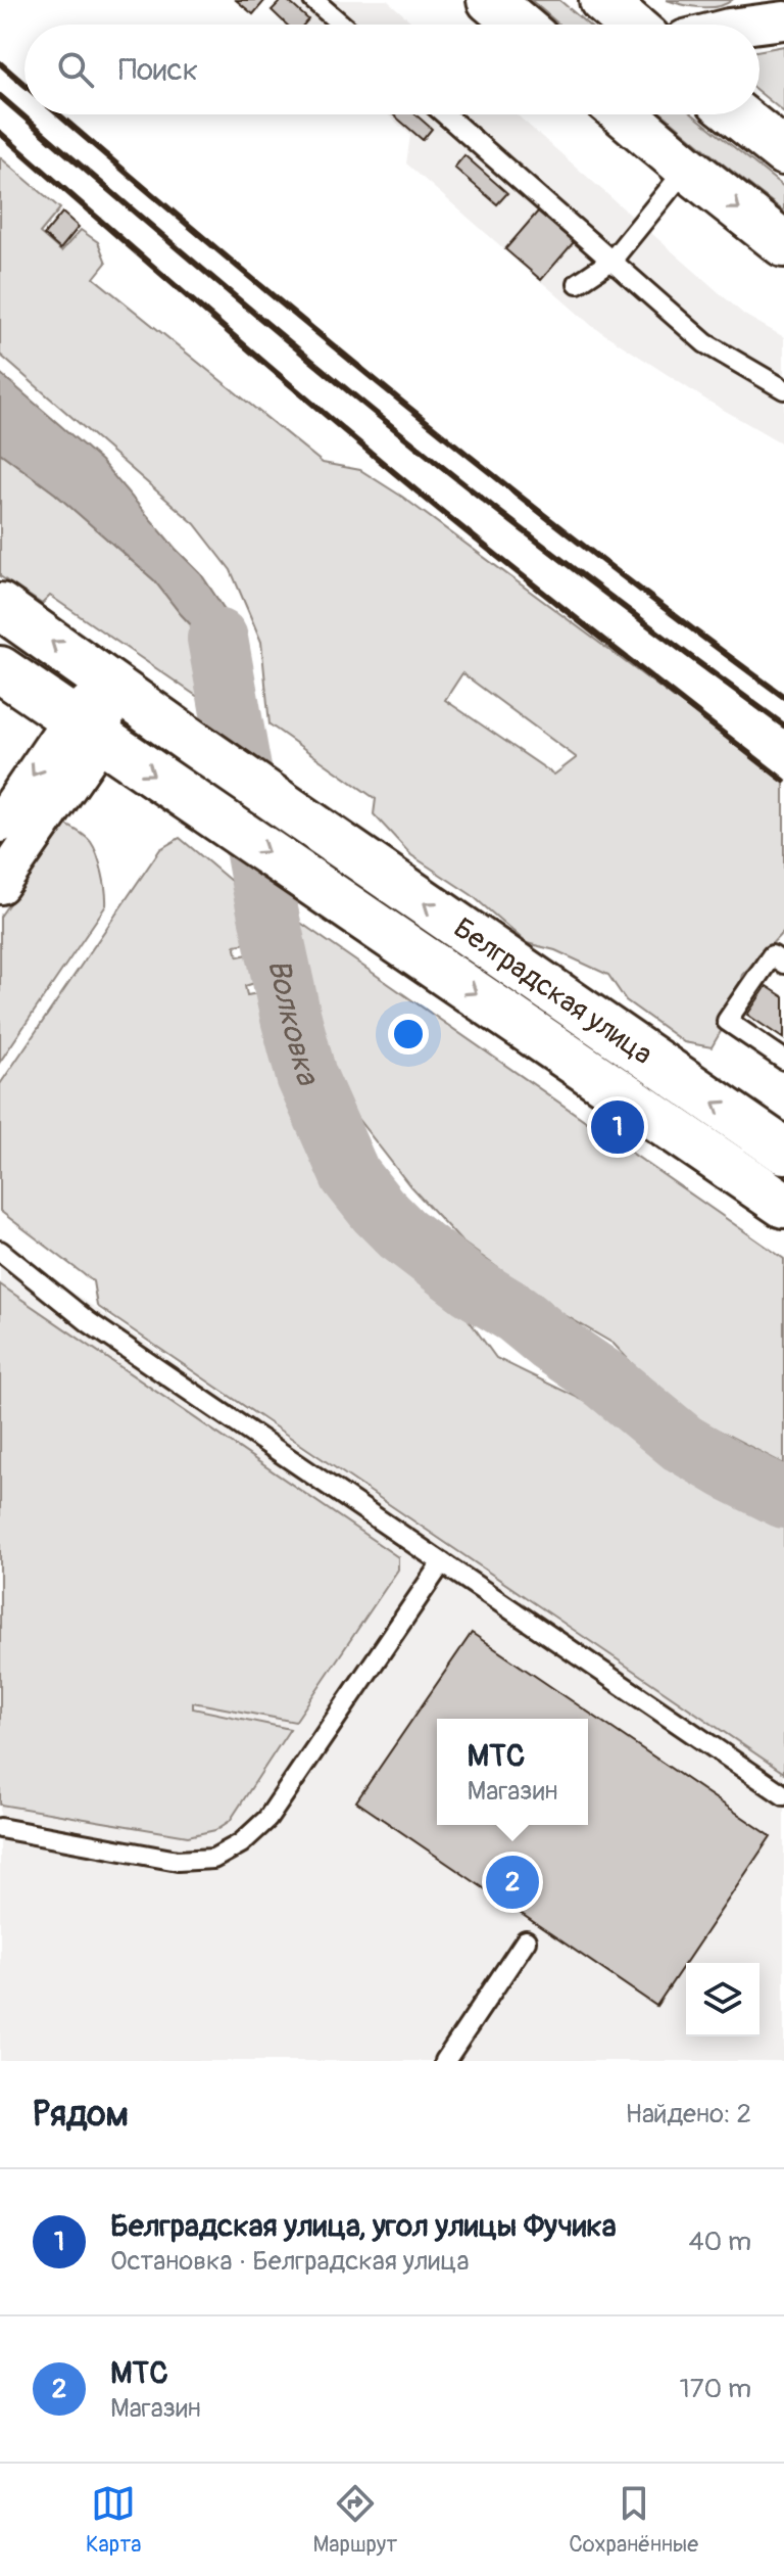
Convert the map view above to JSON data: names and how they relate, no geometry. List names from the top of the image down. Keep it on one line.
{"streets":{"street":["Белградская улица"]},"water":["Волковка"],"page":{"search":"Поиск","pins":["1","2"],"popup":["МТС","Магазин"],"heading":["Рядом","Найдено: 2"],"list":[{"mark":"1","name":"Белградская улица, угол улицы Фучика","note":"Остановка · Белградская улица","value":"40 m"},{"mark":"2","name":"МТС","note":"Магазин","value":"170 m"}],"nav":["Карта","Маршрут","Сохранённые"]}}
